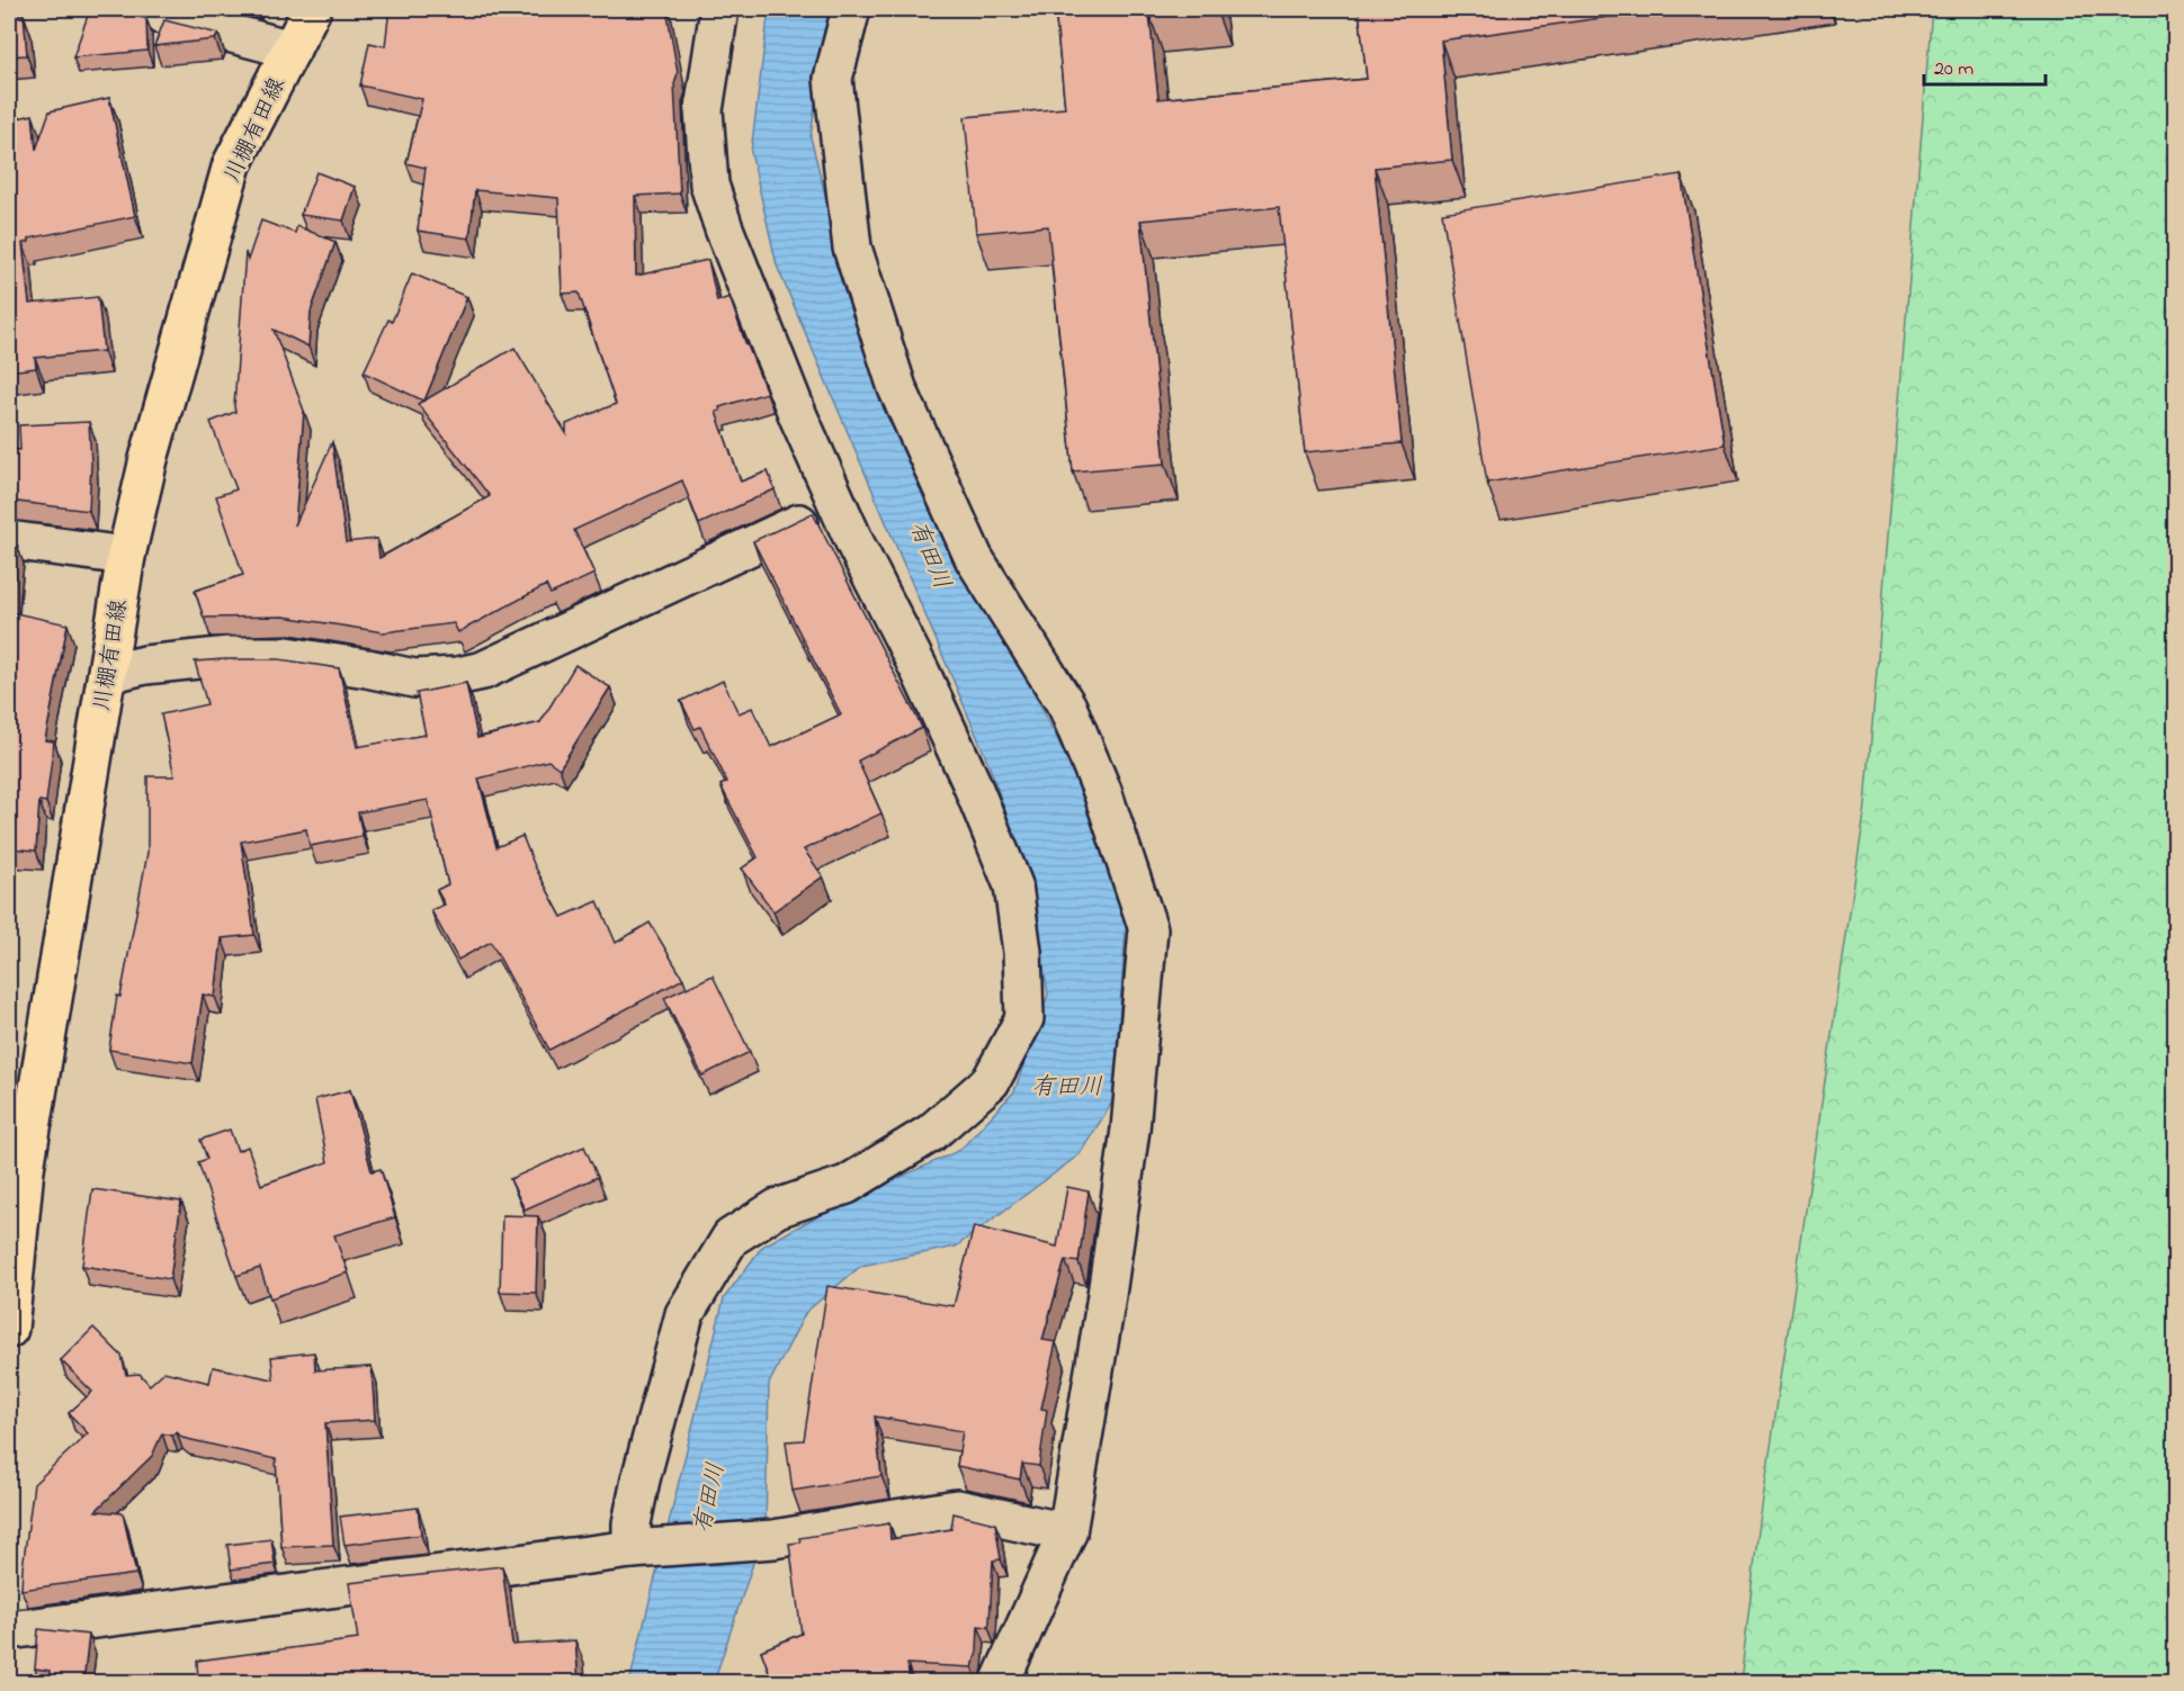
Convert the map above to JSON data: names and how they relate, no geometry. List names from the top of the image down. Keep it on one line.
{"streets":{"main road":["川棚有田線"]},"water":["有田川"],"scale_bar":"20 m"}
